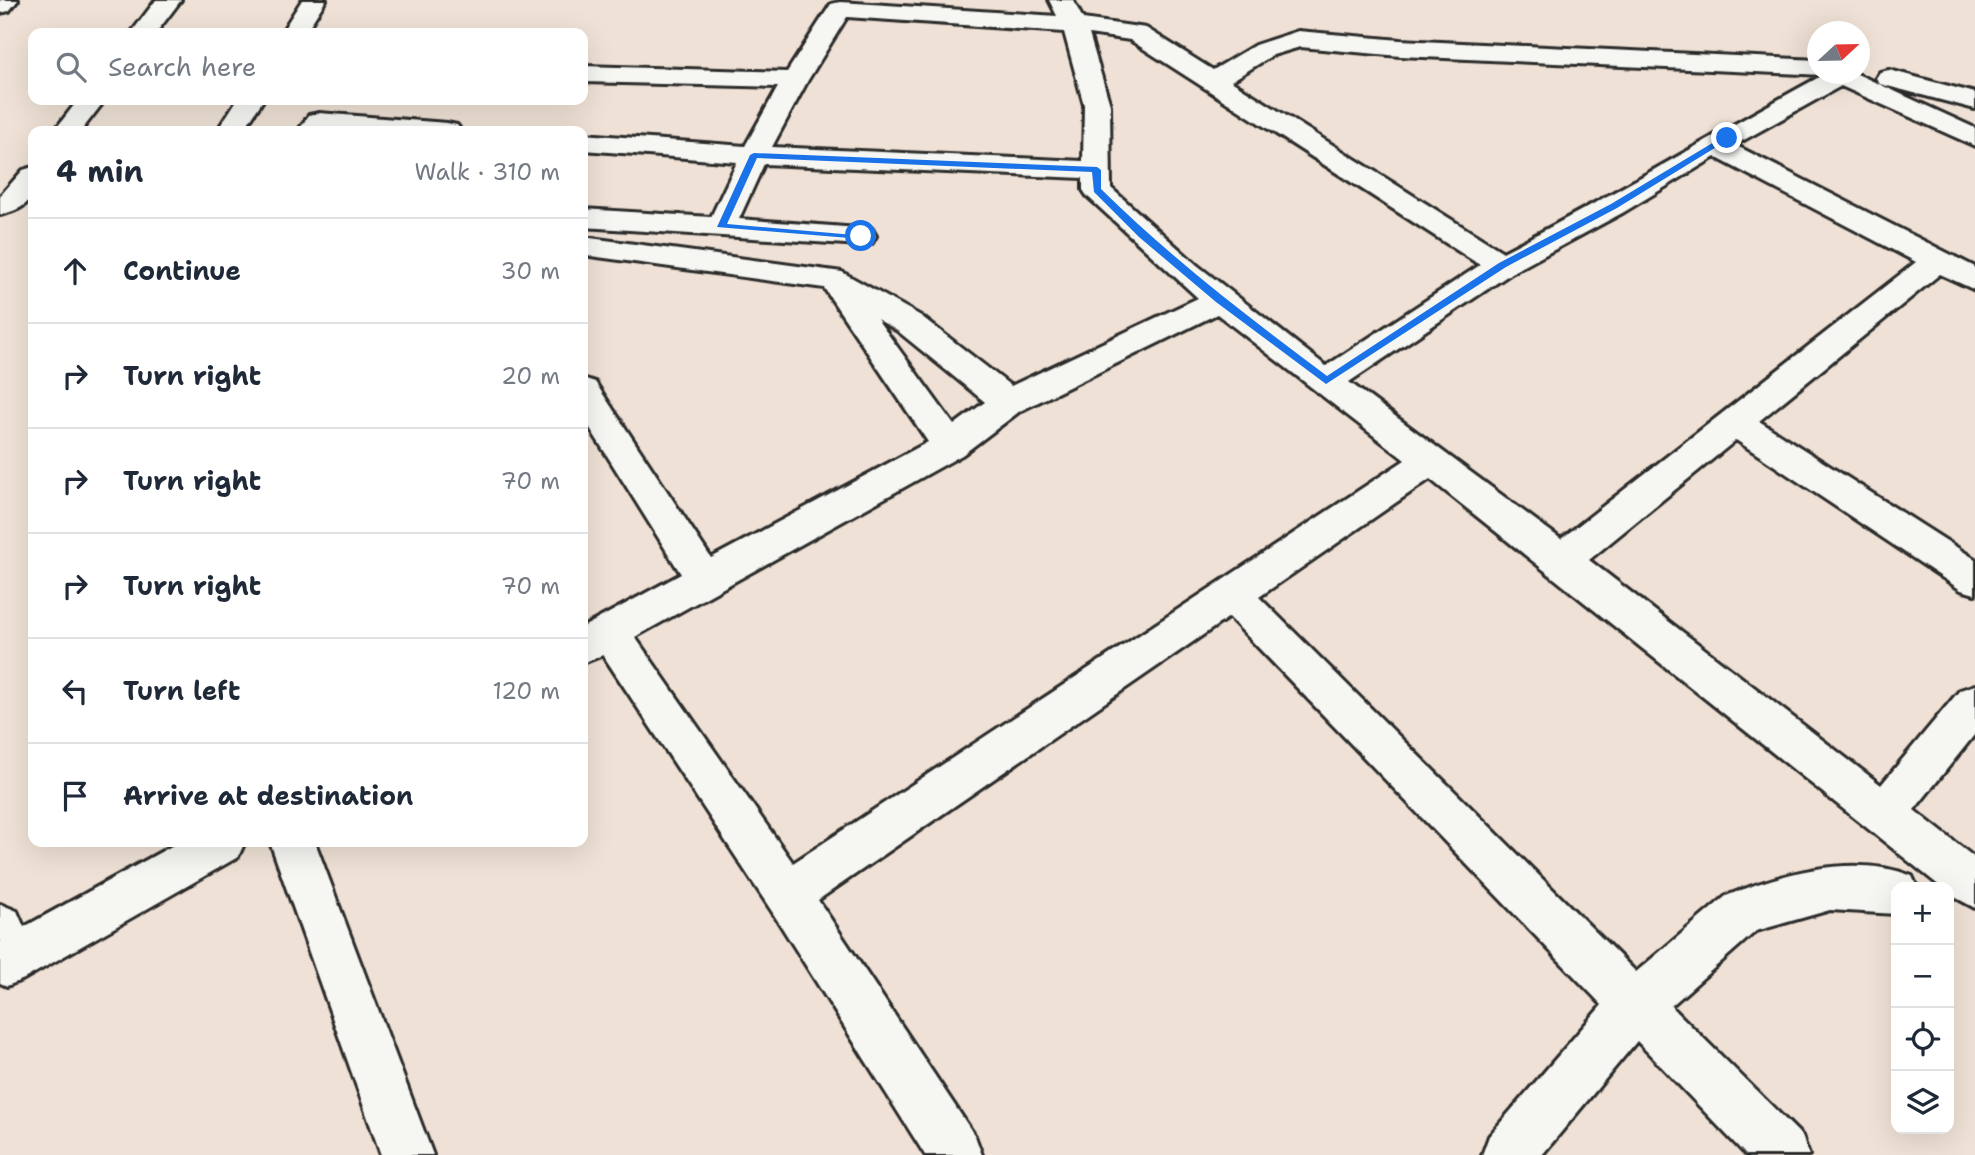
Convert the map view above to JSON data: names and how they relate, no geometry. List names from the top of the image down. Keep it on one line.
{"north":"right","page":{"search":"Search here","heading":["4 min","Walk · 310 m"],"list":[["Continue","30 m"],["Turn right","20 m"],["Turn right","70 m"],["Turn right","70 m"],["Turn left","120 m"],"Arrive at destination"],"map_buttons":["+","−"]}}
